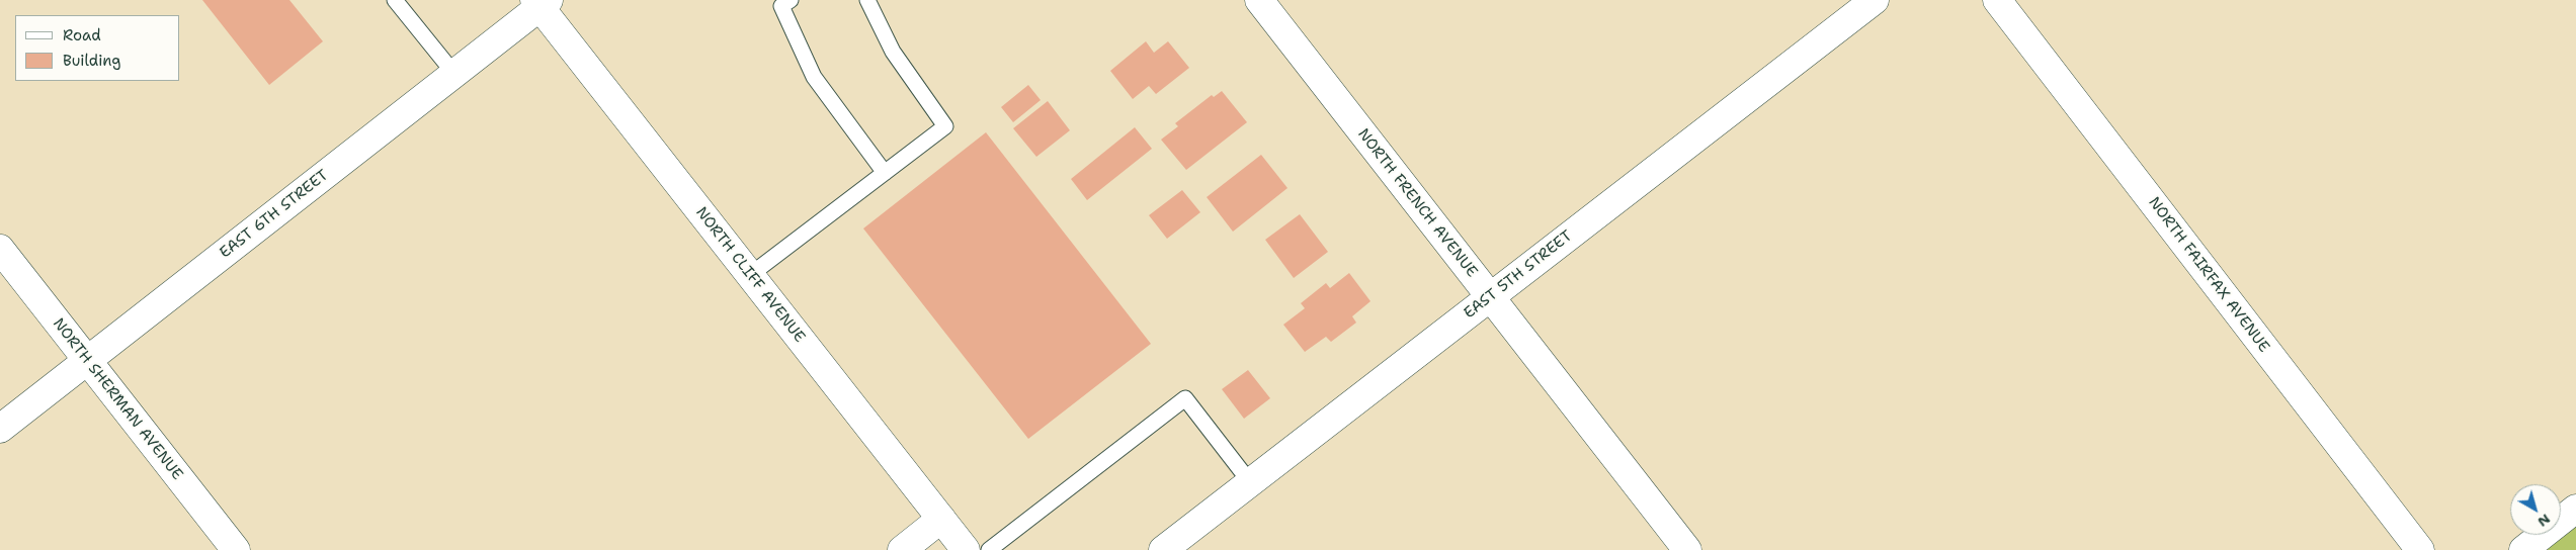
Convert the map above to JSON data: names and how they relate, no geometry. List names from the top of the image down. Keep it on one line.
{"streets":{"street":["NORTH FRENCH AVENUE","EAST 6TH STREET","NORTH CLIFF AVENUE","EAST 5TH STREET","NORTH FAIRFAX AVENUE","NORTH SHERMAN AVENUE"]},"crossings":[["NORTH FRENCH AVENUE","EAST 5TH STREET"],["EAST 6TH STREET","NORTH CLIFF AVENUE"],["EAST 6TH STREET","NORTH SHERMAN AVENUE"]],"legend":["Road","Building"],"north":"bottom right"}
